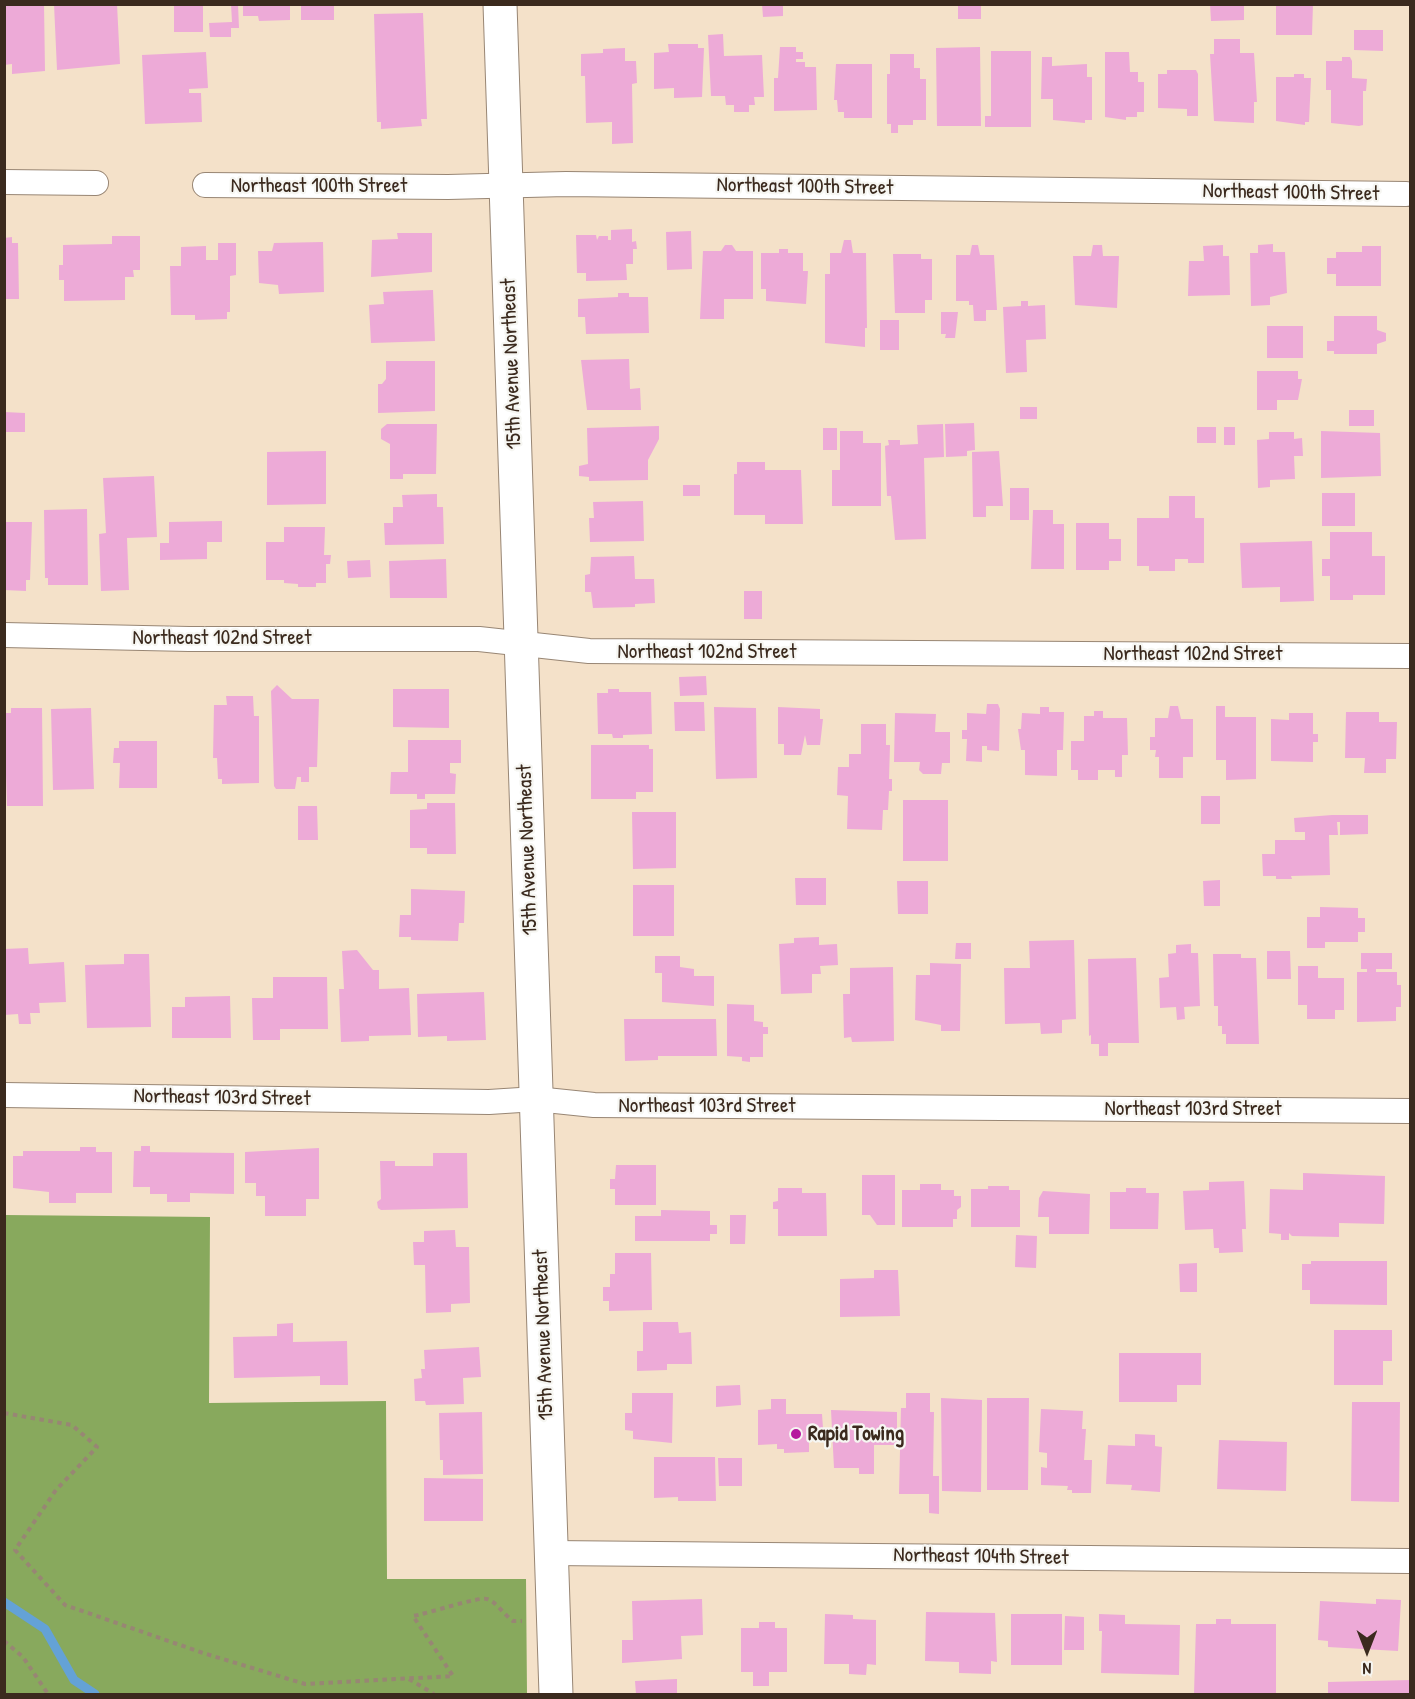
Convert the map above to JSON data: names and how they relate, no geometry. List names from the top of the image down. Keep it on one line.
{"streets":{"street":["Northeast 100th Street","15th Avenue Northeast","Northeast 102nd Street","Northeast 103rd Street","Northeast 104th Street"]},"crossings":[["Northeast 100th Street","15th Avenue Northeast"],["15th Avenue Northeast","Northeast 102nd Street"],["15th Avenue Northeast","Northeast 103rd Street"],["15th Avenue Northeast","Northeast 104th Street"]],"places":["Rapid Towing"],"north":"bottom"}
